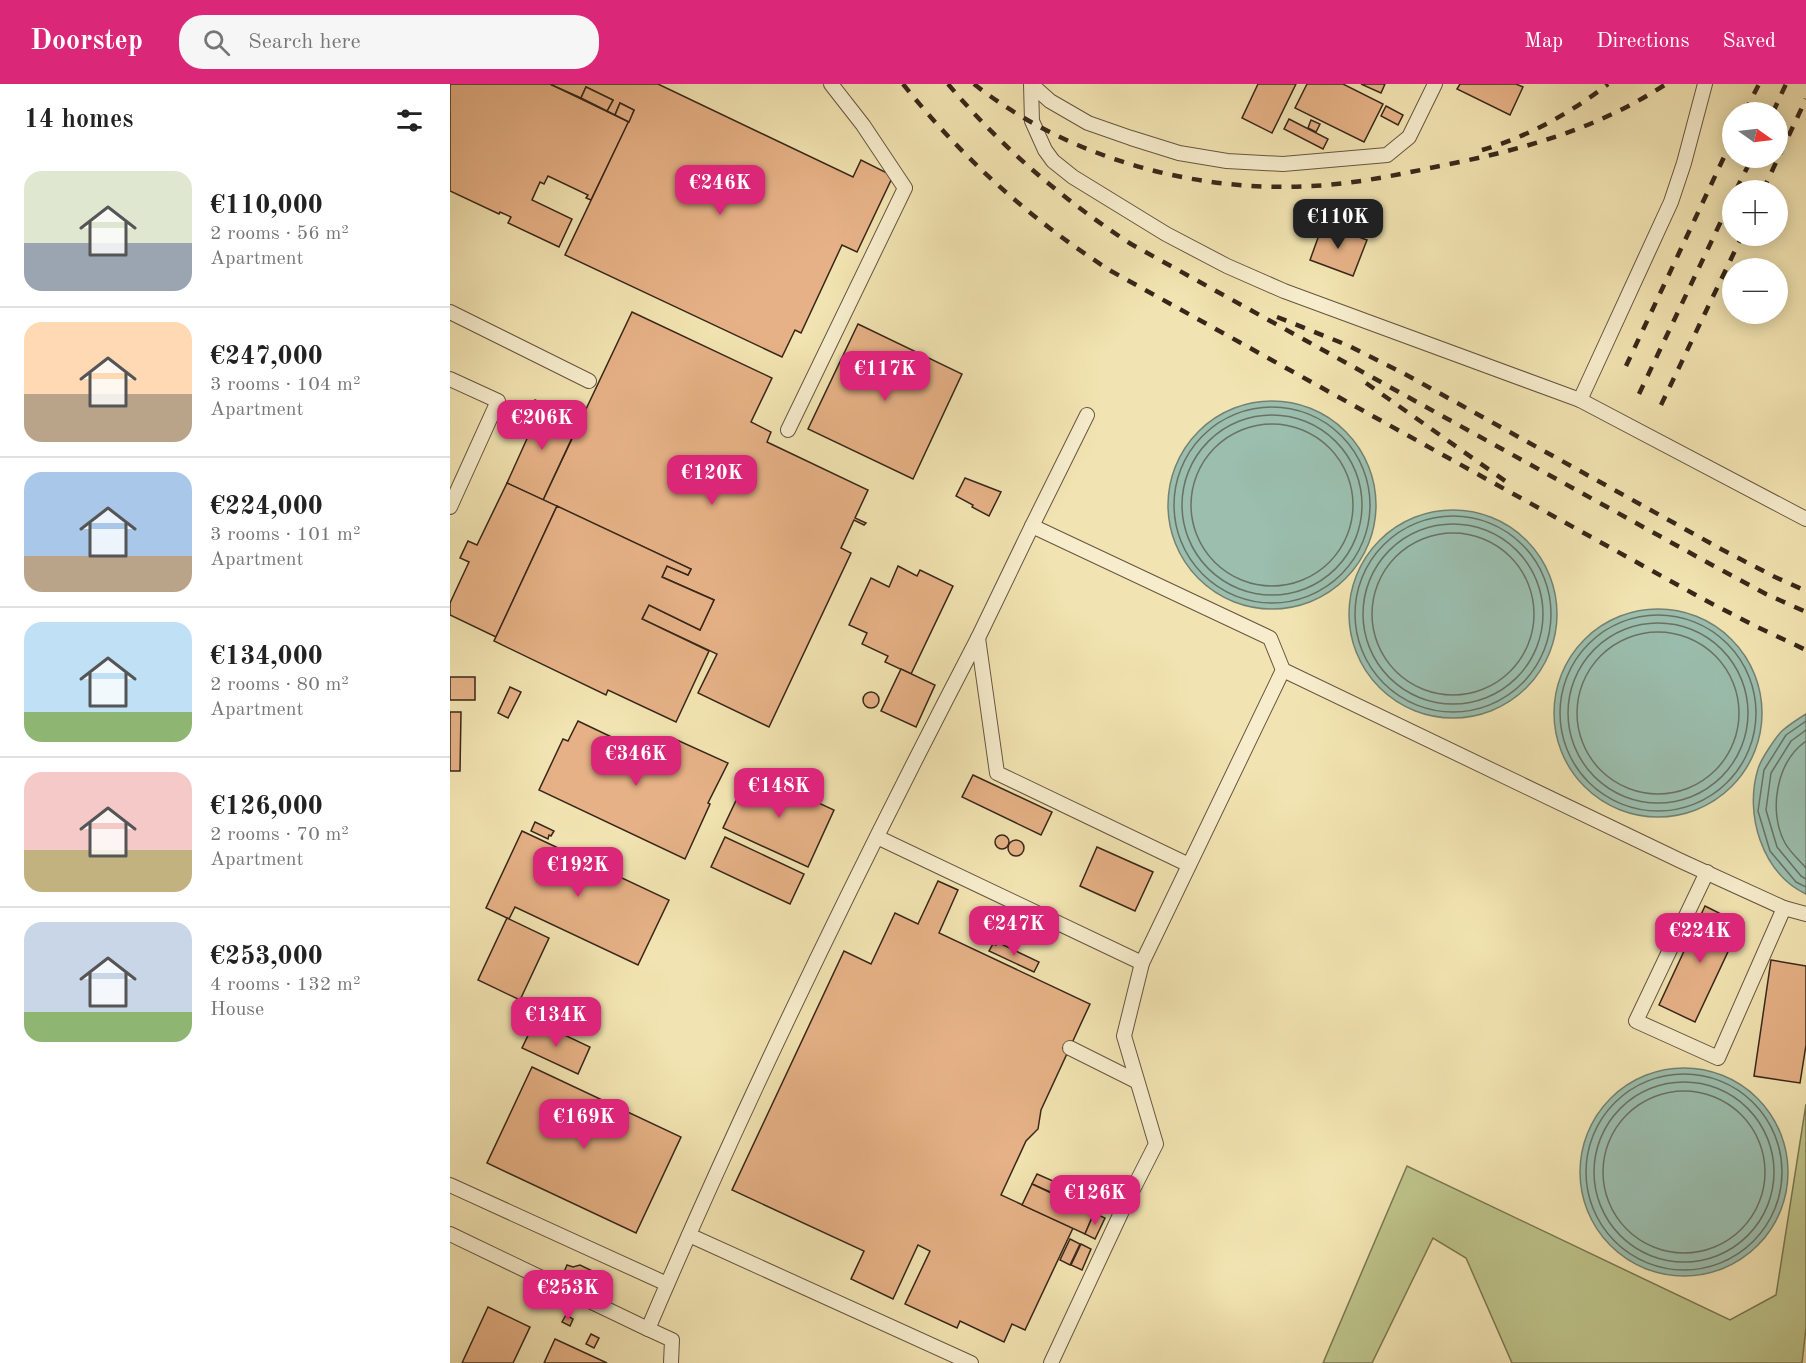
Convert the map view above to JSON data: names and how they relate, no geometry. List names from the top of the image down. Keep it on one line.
{"north":"right","page":{"header":"Doorstep","search":"Search here","nav":["Map","Directions","Saved"],"heading":"14 homes","map_buttons":["+","−"],"list":[{"name":"€110,000","note":"2 rooms · 56 m² · Apartment"},{"name":"€247,000","note":"3 rooms · 104 m² · Apartment"},{"name":"€224,000","note":"3 rooms · 101 m² · Apartment"},{"name":"€134,000","note":"2 rooms · 80 m² · Apartment"},{"name":"€126,000","note":"2 rooms · 70 m² · Apartment"},{"name":"€253,000","note":"4 rooms · 132 m² · House"}],"price":["€246K","€110K","€117K","€206K","€120K","€346K","€148K","€192K","€247K","€224K","€134K","€169K","€126K","€253K"]}}
